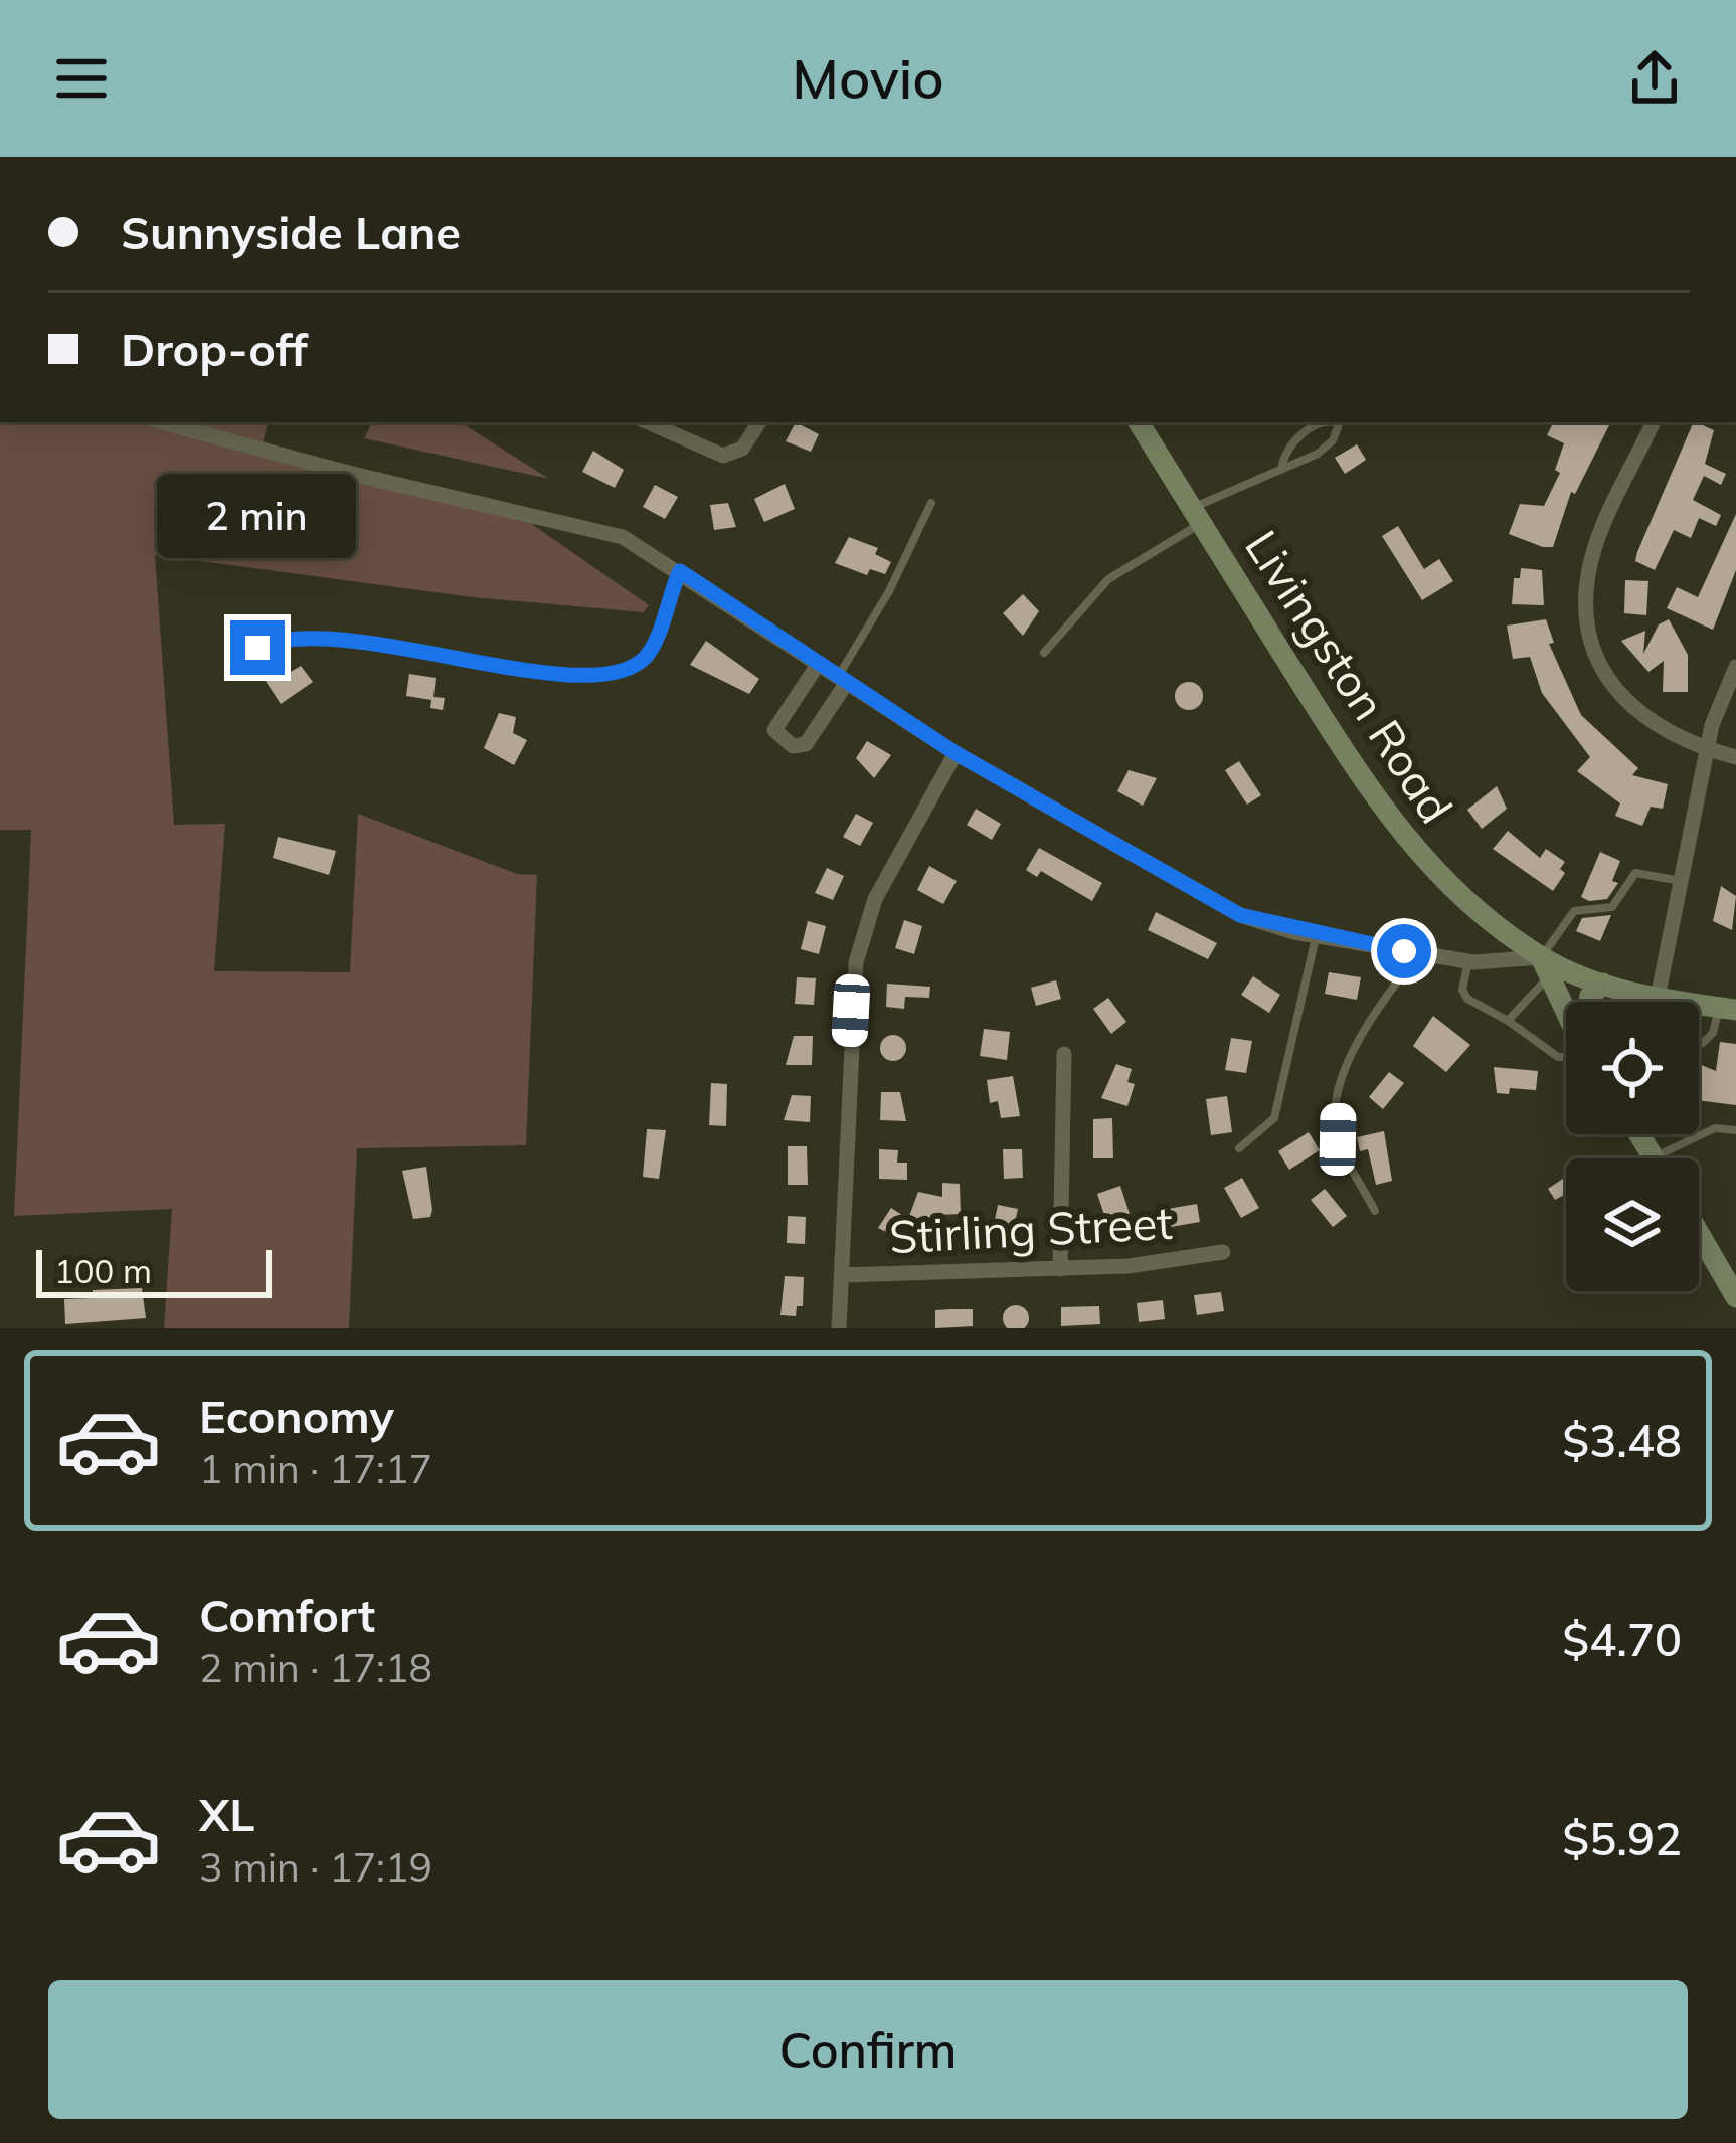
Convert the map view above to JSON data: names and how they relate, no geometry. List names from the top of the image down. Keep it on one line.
{"streets":{"main road":["Livingston Road"],"street":["Stirling Street"]},"scale_bar":"100 m","page":{"header":"Movio","banner":["Sunnyside Lane","Drop-off"],"bubble":"2 min","scale":"100 m","list":[{"name":"Economy","note":"1 min · 17:17","value":"$3.48"},{"name":"Comfort","note":"2 min · 17:18","value":"$4.70"},{"name":"XL","note":"3 min · 17:19","value":"$5.92"}],"buttons":"Confirm"}}
